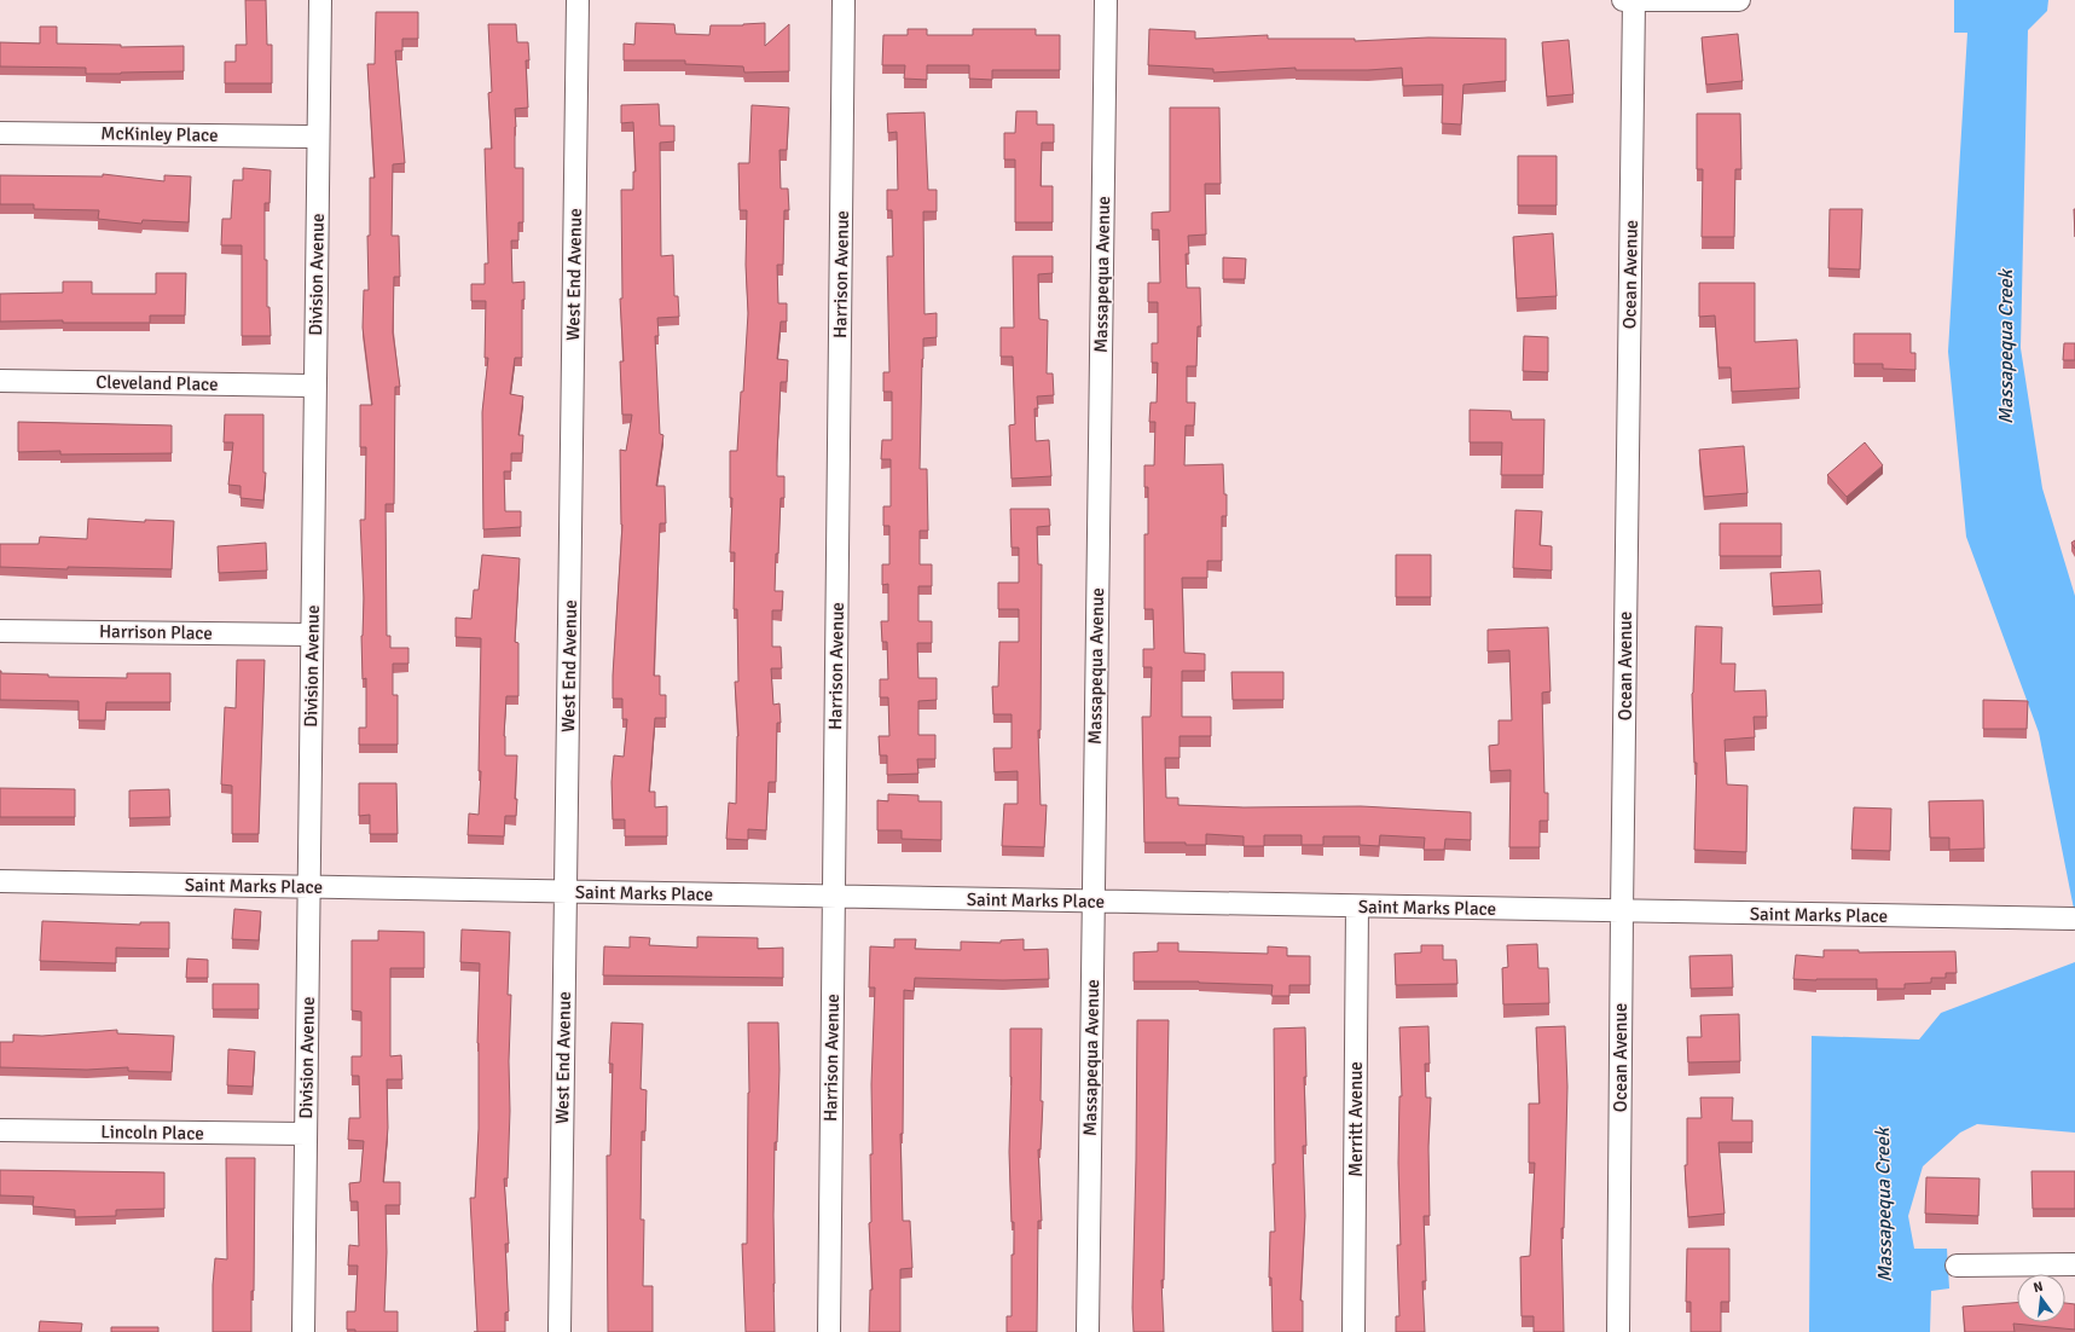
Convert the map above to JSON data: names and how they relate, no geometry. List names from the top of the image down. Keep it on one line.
{"streets":{"street":["McKinley Place","Division Avenue","West End Avenue","Harrison Avenue","Massapequa Avenue","Ocean Avenue","Cleveland Place","Harrison Place","Saint Marks Place","Merritt Avenue","Lincoln Place"]},"crossings":[["McKinley Place","Division Avenue"],["Division Avenue","Cleveland Place"],["Division Avenue","Harrison Place"],["Division Avenue","Saint Marks Place"],["Division Avenue","Lincoln Place"],["West End Avenue","Saint Marks Place"],["Harrison Avenue","Saint Marks Place"],["Massapequa Avenue","Saint Marks Place"],["Ocean Avenue","Saint Marks Place"],["Saint Marks Place","Merritt Avenue"]],"water":["Massapequa Creek"],"north":"top"}
